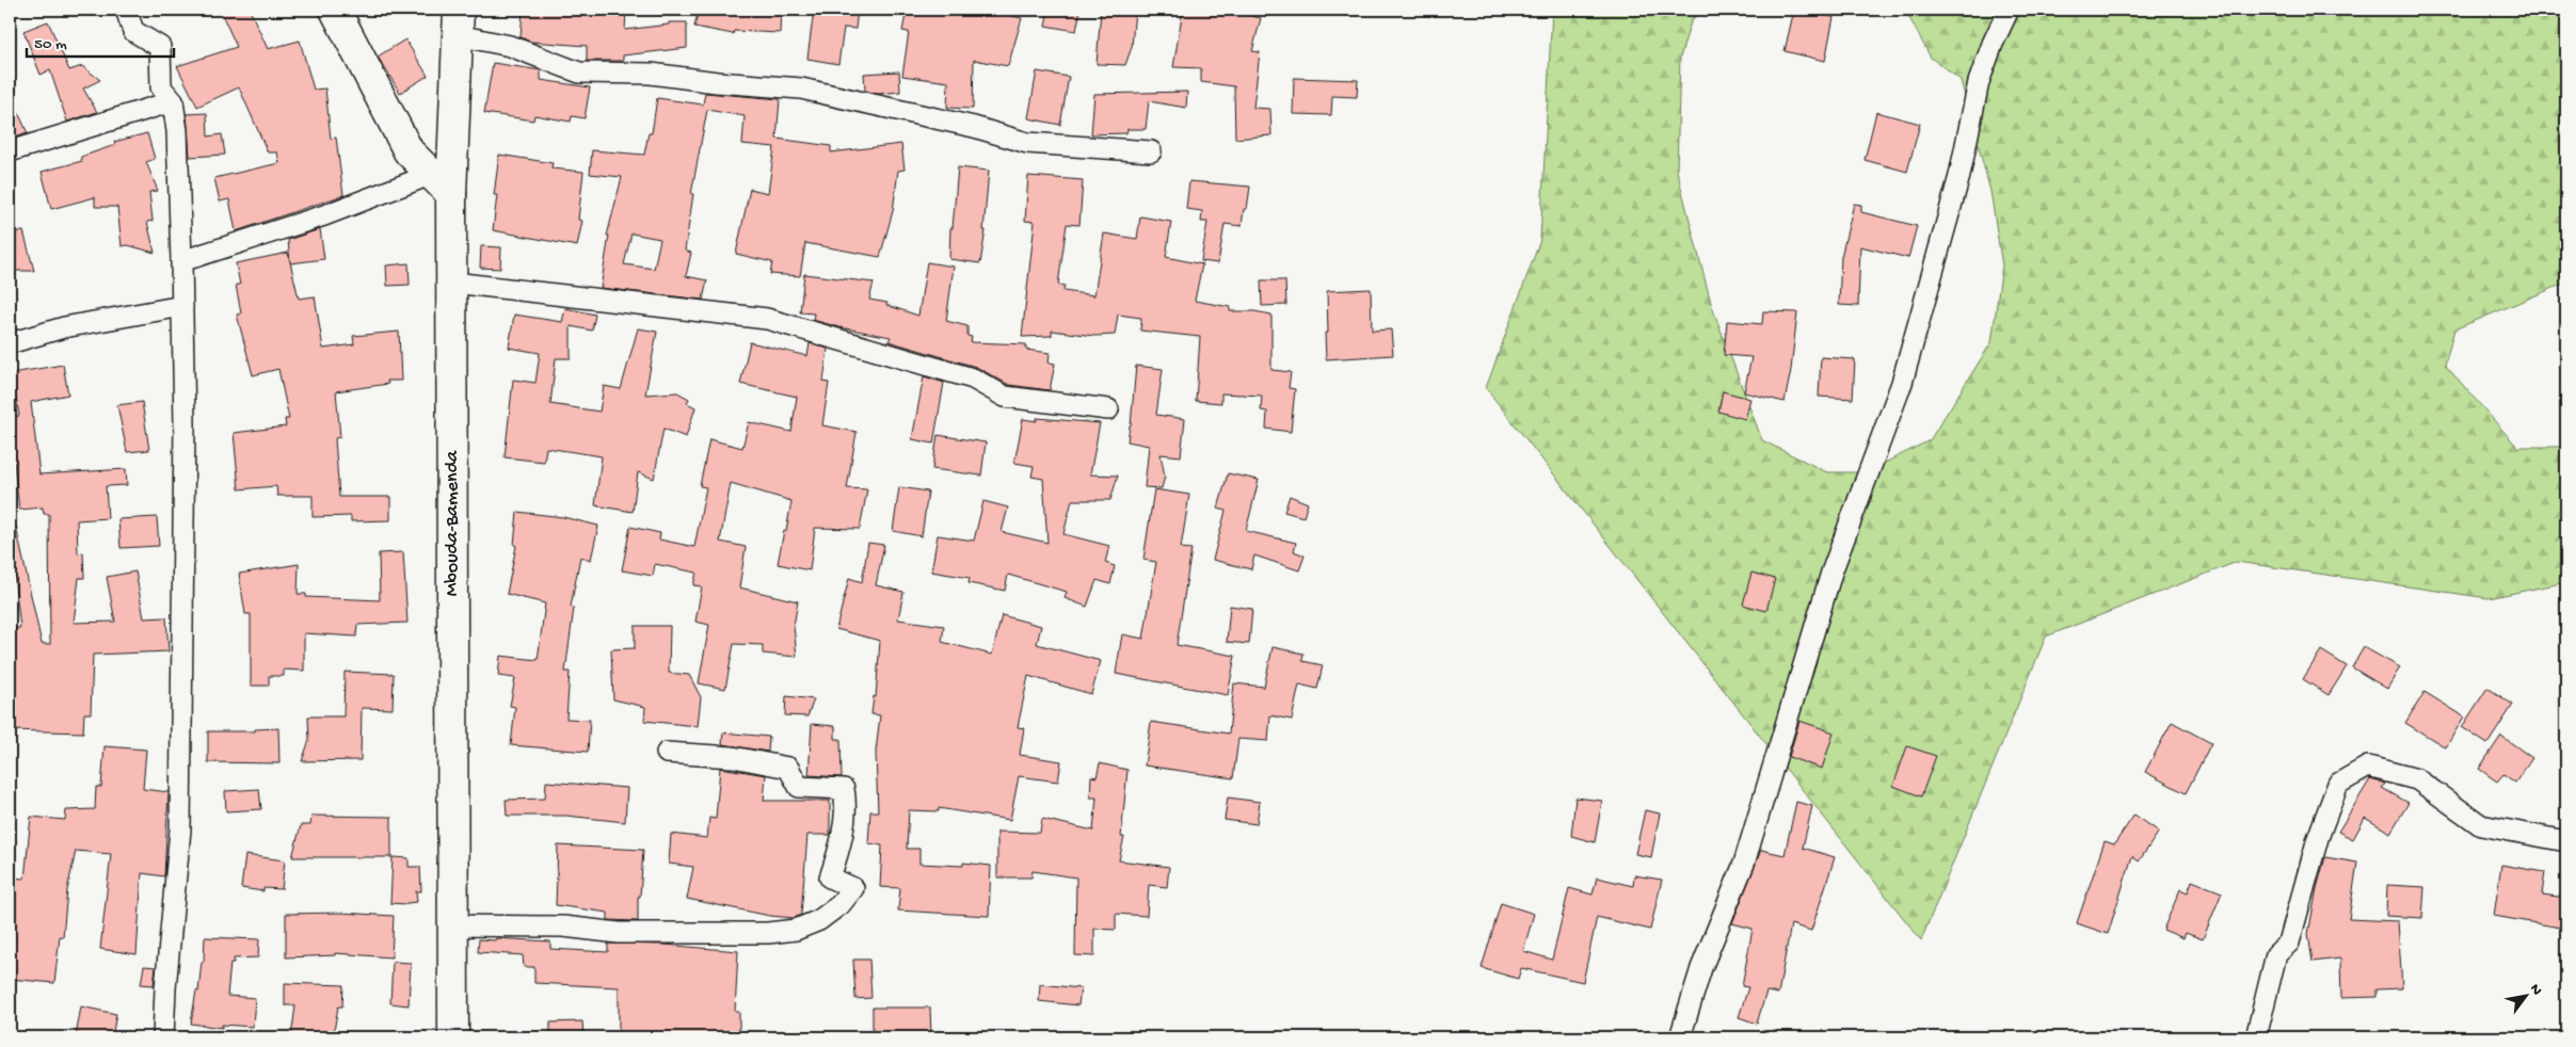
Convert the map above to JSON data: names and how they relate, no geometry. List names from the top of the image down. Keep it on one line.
{"streets":{"main road":["Mbouda-Bamenda"]},"scale_bar":"50 m","north":"top right"}
